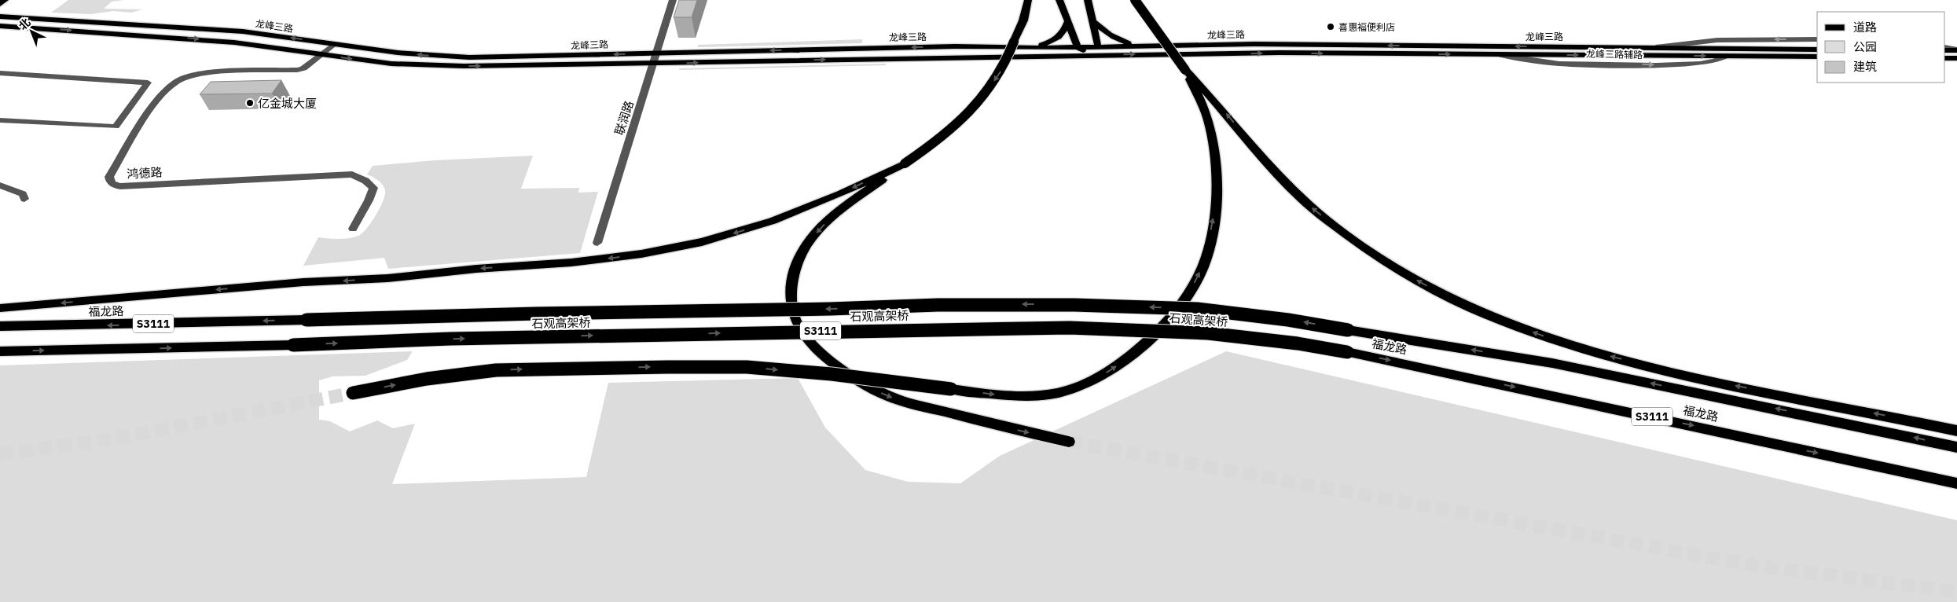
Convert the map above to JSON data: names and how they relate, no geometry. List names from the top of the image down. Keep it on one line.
{"streets":{"highway":["福龙路","石观高架桥","S3111"],"main road":["龙峰三路"],"street":["龙峰三路辅路","联润路","鸿德路"]},"crossings":[["龙峰三路","龙峰三路辅路"],["龙峰三路","联润路"],["龙峰三路","鸿德路"],["福龙路","石观高架桥"]],"places":["喜惠褔便利店","亿金城大厦"],"legend":["道路","公园","建筑"],"north":"top left"}
